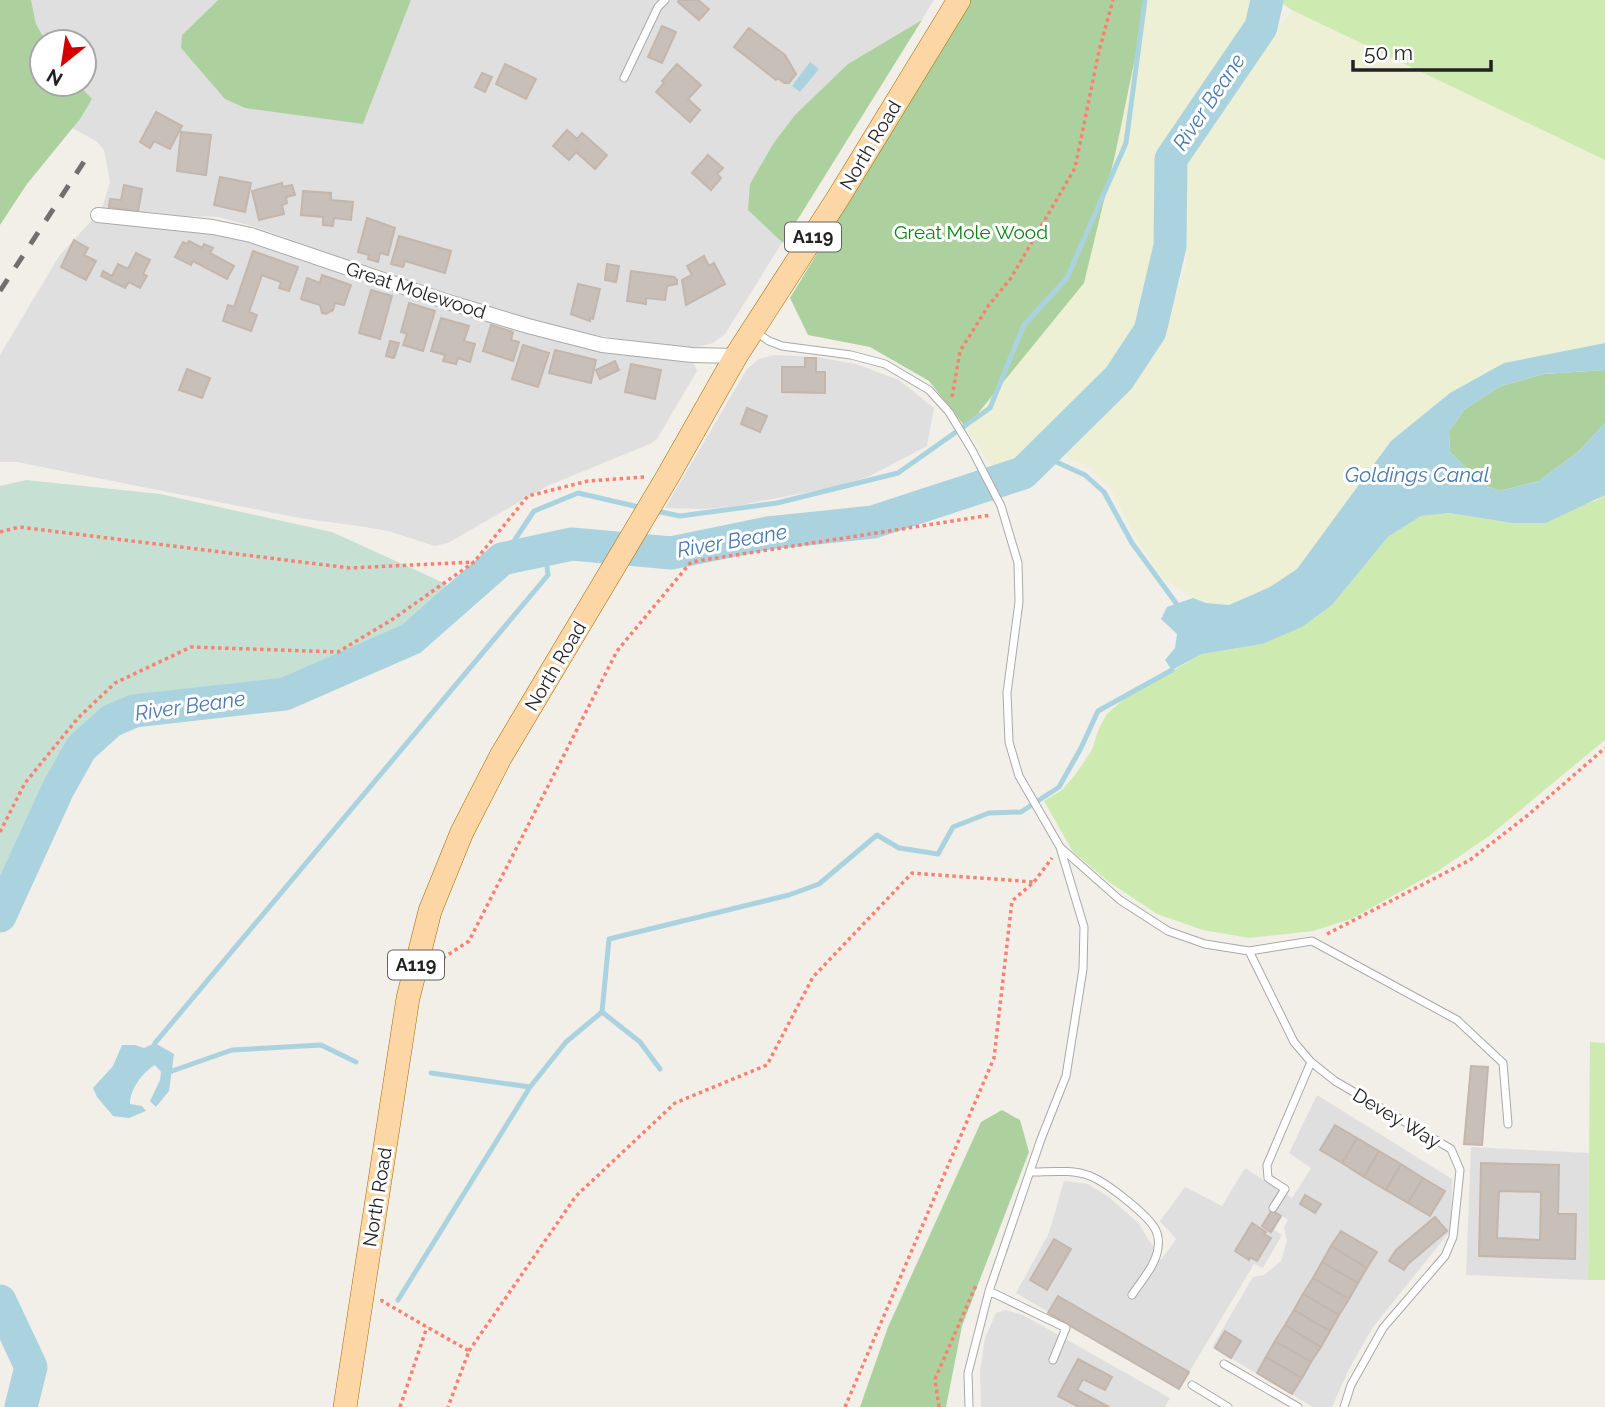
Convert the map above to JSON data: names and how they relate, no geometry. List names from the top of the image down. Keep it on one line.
{"streets":{"main road":["North Road","A119"],"street":["Great Molewood"],"lane":["Devey Way"]},"crossings":[["North Road","Great Molewood"]],"water":["River Beane","Goldings Canal"],"parks":["Great Mole Wood"],"scale_bar":"50 m","north":"bottom left"}
